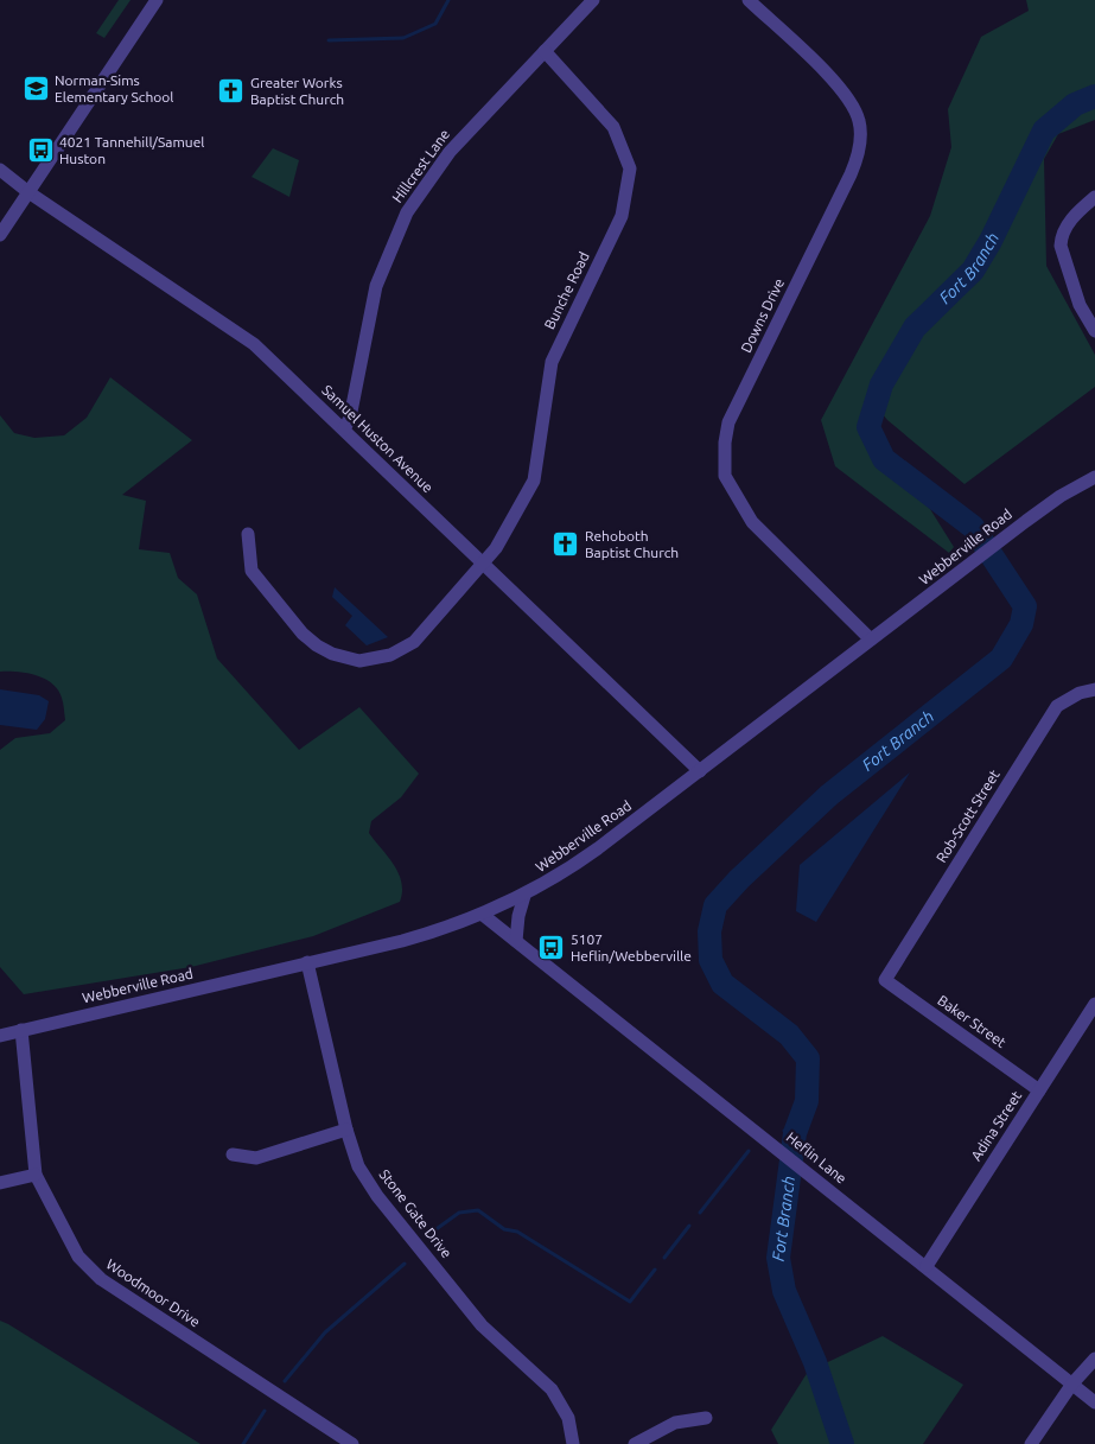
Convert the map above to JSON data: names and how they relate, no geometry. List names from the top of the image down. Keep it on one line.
{"streets":{"street":["Hillcrest Lane","Bunche Road","Downs Drive","Samuel Huston Avenue","Webberville Road","Rob-Scott Street","Baker Street","Adina Street","Heflin Lane","Stone Gate Drive","Woodmoor Drive"]},"crossings":[["Hillcrest Lane","Bunche Road"],["Hillcrest Lane","Samuel Huston Avenue"],["Bunche Road","Samuel Huston Avenue"],["Downs Drive","Webberville Road"],["Samuel Huston Avenue","Webberville Road"],["Webberville Road","Heflin Lane"],["Webberville Road","Stone Gate Drive"],["Webberville Road","Woodmoor Drive"],["Rob-Scott Street","Baker Street"],["Baker Street","Adina Street"],["Adina Street","Heflin Lane"]],"water":["Fort Branch"],"places":{"school or university":["Norman-Sims Elementary School"],"church":["Greater Works Baptist Church","Rehoboth Baptist Church"],"bus stop":["4021 Tannehill/Samuel Huston","5107 Heflin/Webberville"]}}
